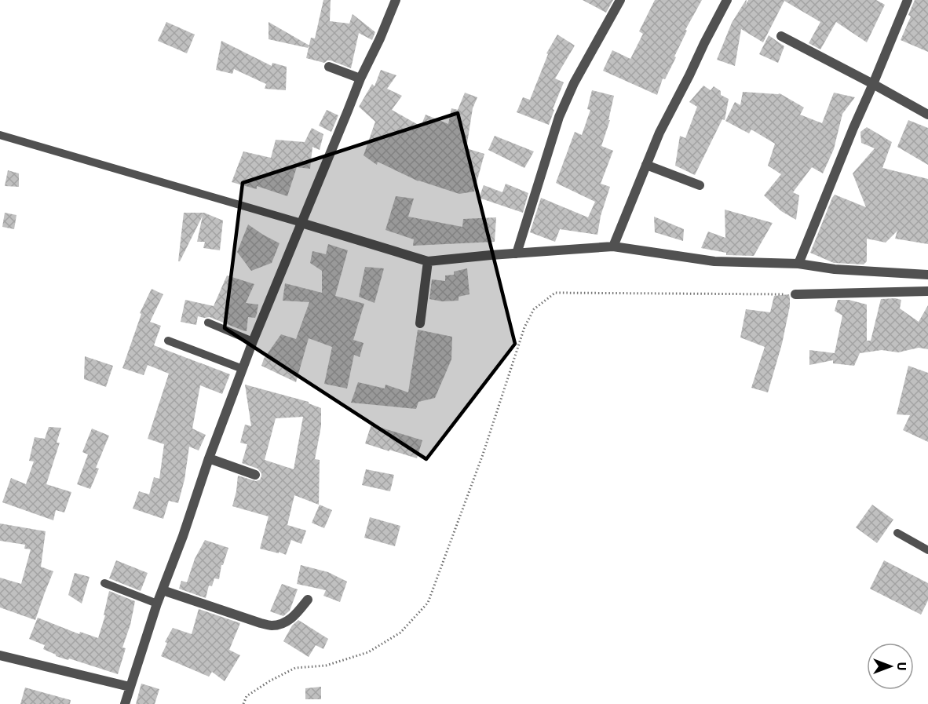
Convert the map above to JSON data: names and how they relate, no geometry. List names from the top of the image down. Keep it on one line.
{"north":"right"}
